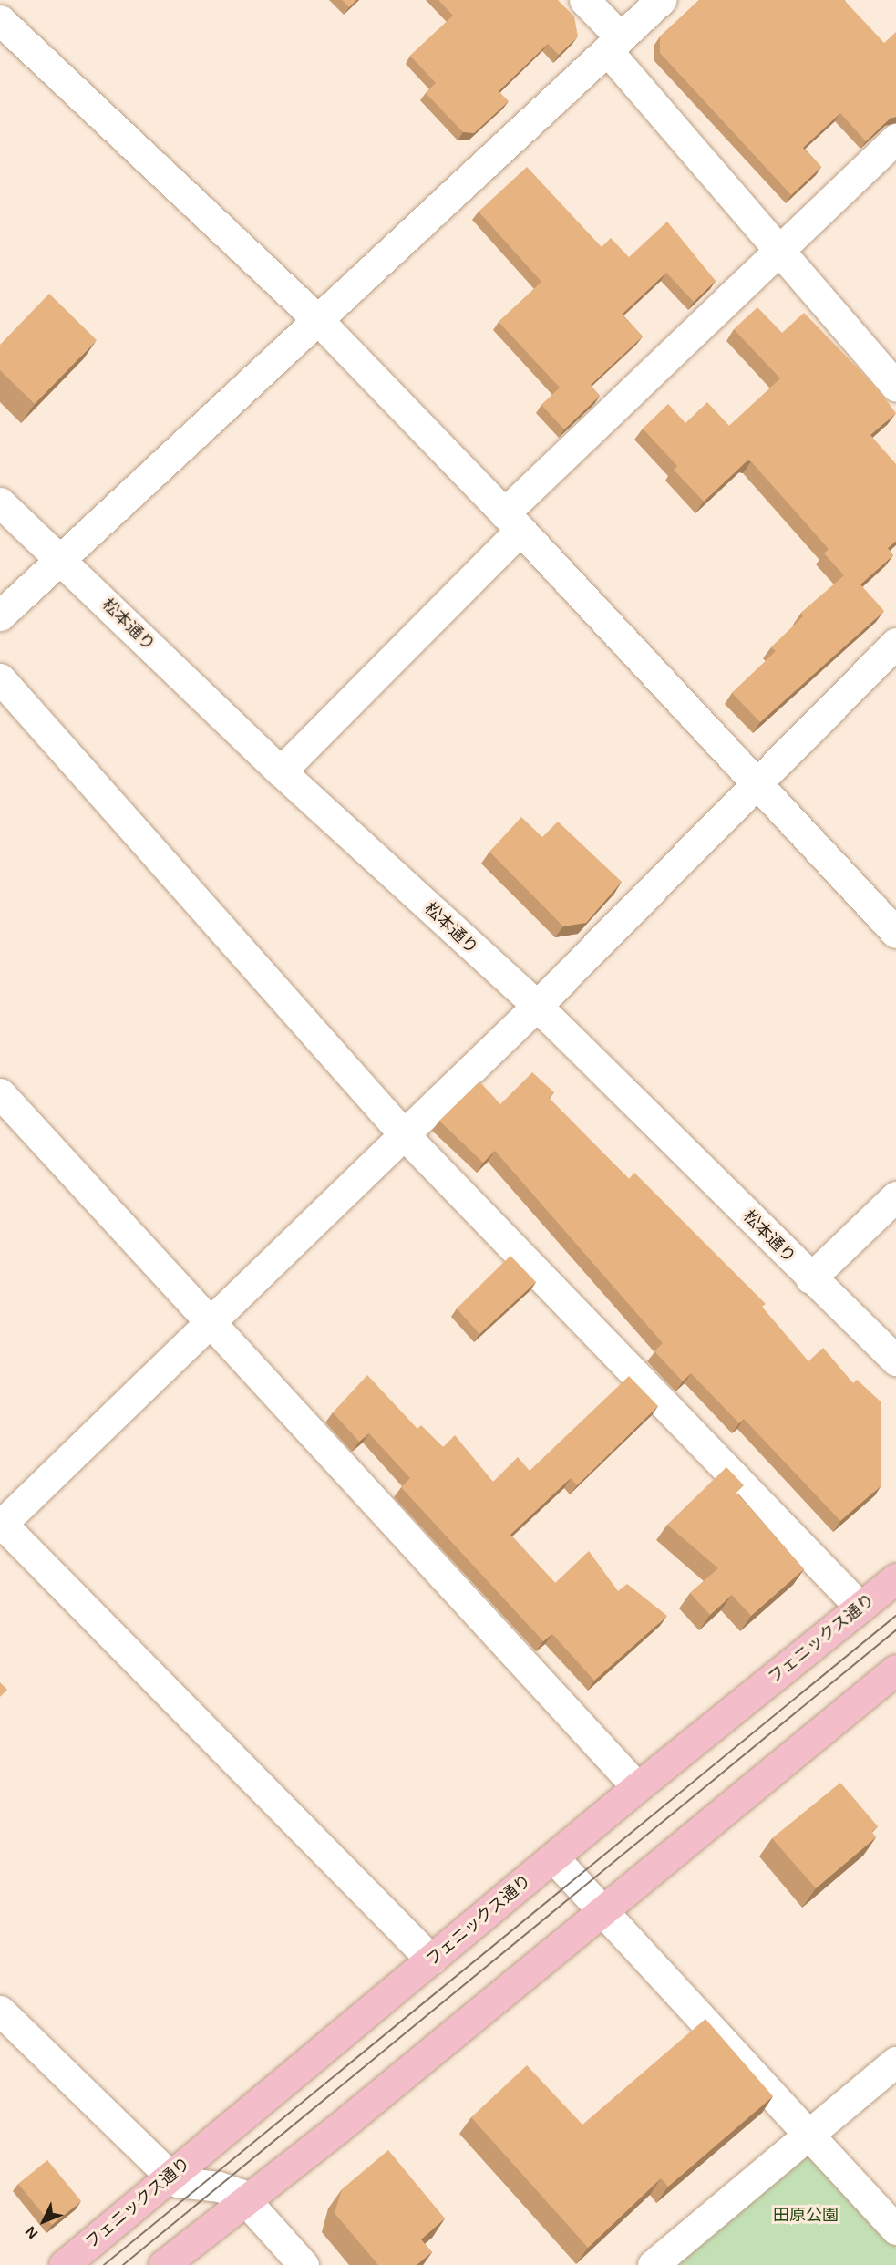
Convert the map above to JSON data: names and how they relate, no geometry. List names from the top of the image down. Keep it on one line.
{"streets":{"main road":["フェニックス通り"],"street":["松本通り"]},"parks":["田原公園"],"north":"bottom left"}
